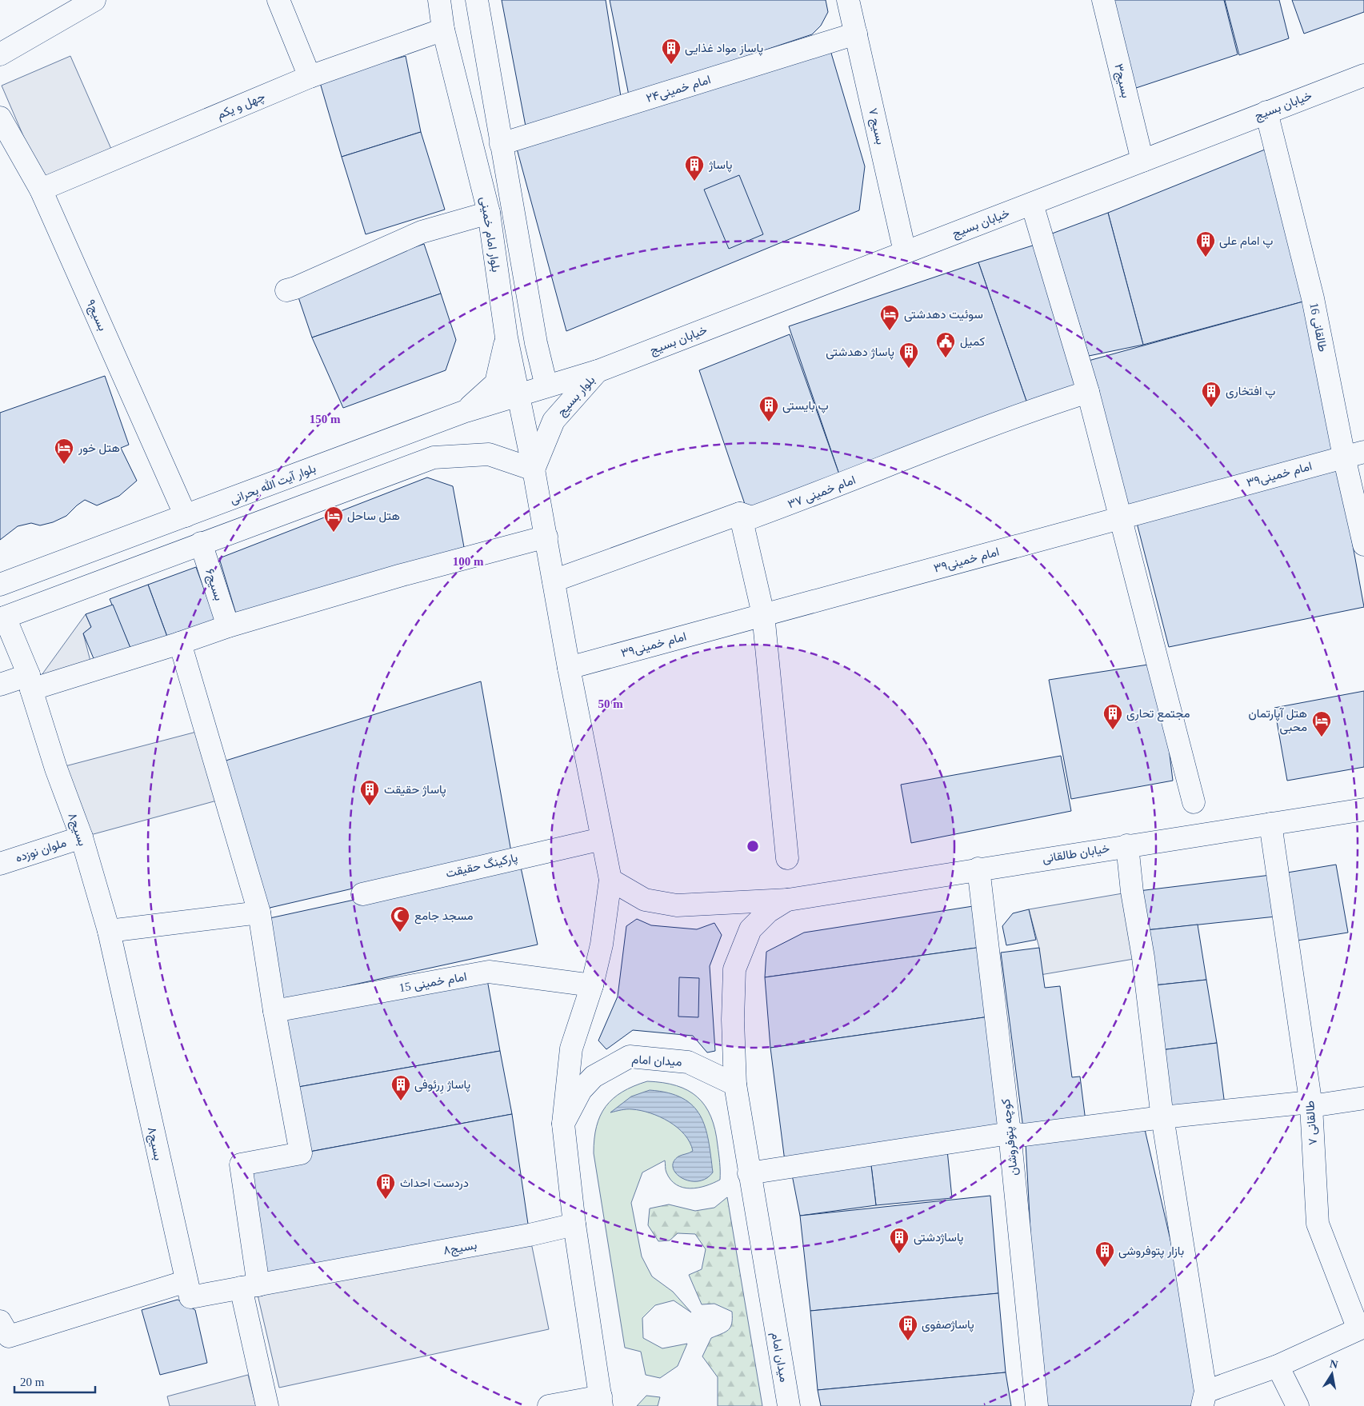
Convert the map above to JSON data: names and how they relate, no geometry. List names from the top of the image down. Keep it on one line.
{"streets":{"street":["بسیج۳","امام خمینی۲۴","چهل و یکم","خیابان بسیج","بسیج ۷","بلوار امام خمینی","بسیج۹","طالقانی 16","بلوار بسیج","امام خمینی۳۹","بلوار آیت الله بحرانی","امام خمینی ۳۷","بسیج۶","بسیج۸","ملوان نوزده","خیابان طالقانی","پارکینگ حقیقت","امام خمینی 15","میدان امام","طالقانی ۷","کوچه پتوفروشان"]},"crossings":[["بسیج۳","خیابان بسیج"],["امام خمینی۲۴","بسیج ۷"],["چهل و یکم","بلوار امام خمینی"],["چهل و یکم","بسیج۹"],["خیابان بسیج","بسیج ۷"],["خیابان بسیج","طالقانی 16"],["خیابان بسیج","بلوار بسیج"],["بلوار امام خمینی","بلوار بسیج"],["بلوار امام خمینی","امام خمینی۳۹"],["بلوار امام خمینی","بلوار آیت الله بحرانی"],["بلوار امام خمینی","امام خمینی ۳۷"],["بلوار امام خمینی","خیابان طالقانی"],["بلوار امام خمینی","پارکینگ حقیقت"],["بلوار امام خمینی","امام خمینی 15"],["بلوار امام خمینی","میدان امام"],["بسیج۹","بلوار آیت الله بحرانی"],["طالقانی 16","امام خمینی۳۹"],["بلوار بسیج","بلوار آیت الله بحرانی"],["بسیج۸","ملوان نوزده"],["خیابان طالقانی","طالقانی ۷"],["خیابان طالقانی","کوچه پتوفروشان"]],"places":{"building":["پاساز مواد غذایی","پاساژ","پ امام علی","پاساژ دهدشتی","پ افتخاری","پ بایستی","مجتمع تحاری","پاساژ حقیقت","پاساژ رِرئوفی","دردست احداث","پاساژدشتی","بازار پتوفروشی","پاساژصفوی"],"hotel":["سوئیت دهدشتی","هتل خور","هتل ساحل","هتل آپارتمان محبی"],"public building":["کمیل"],"mosque":["مسجد جامع"]},"scale_bar":"20 m","north":"top","rings":["150 m","100 m","50 m"]}
